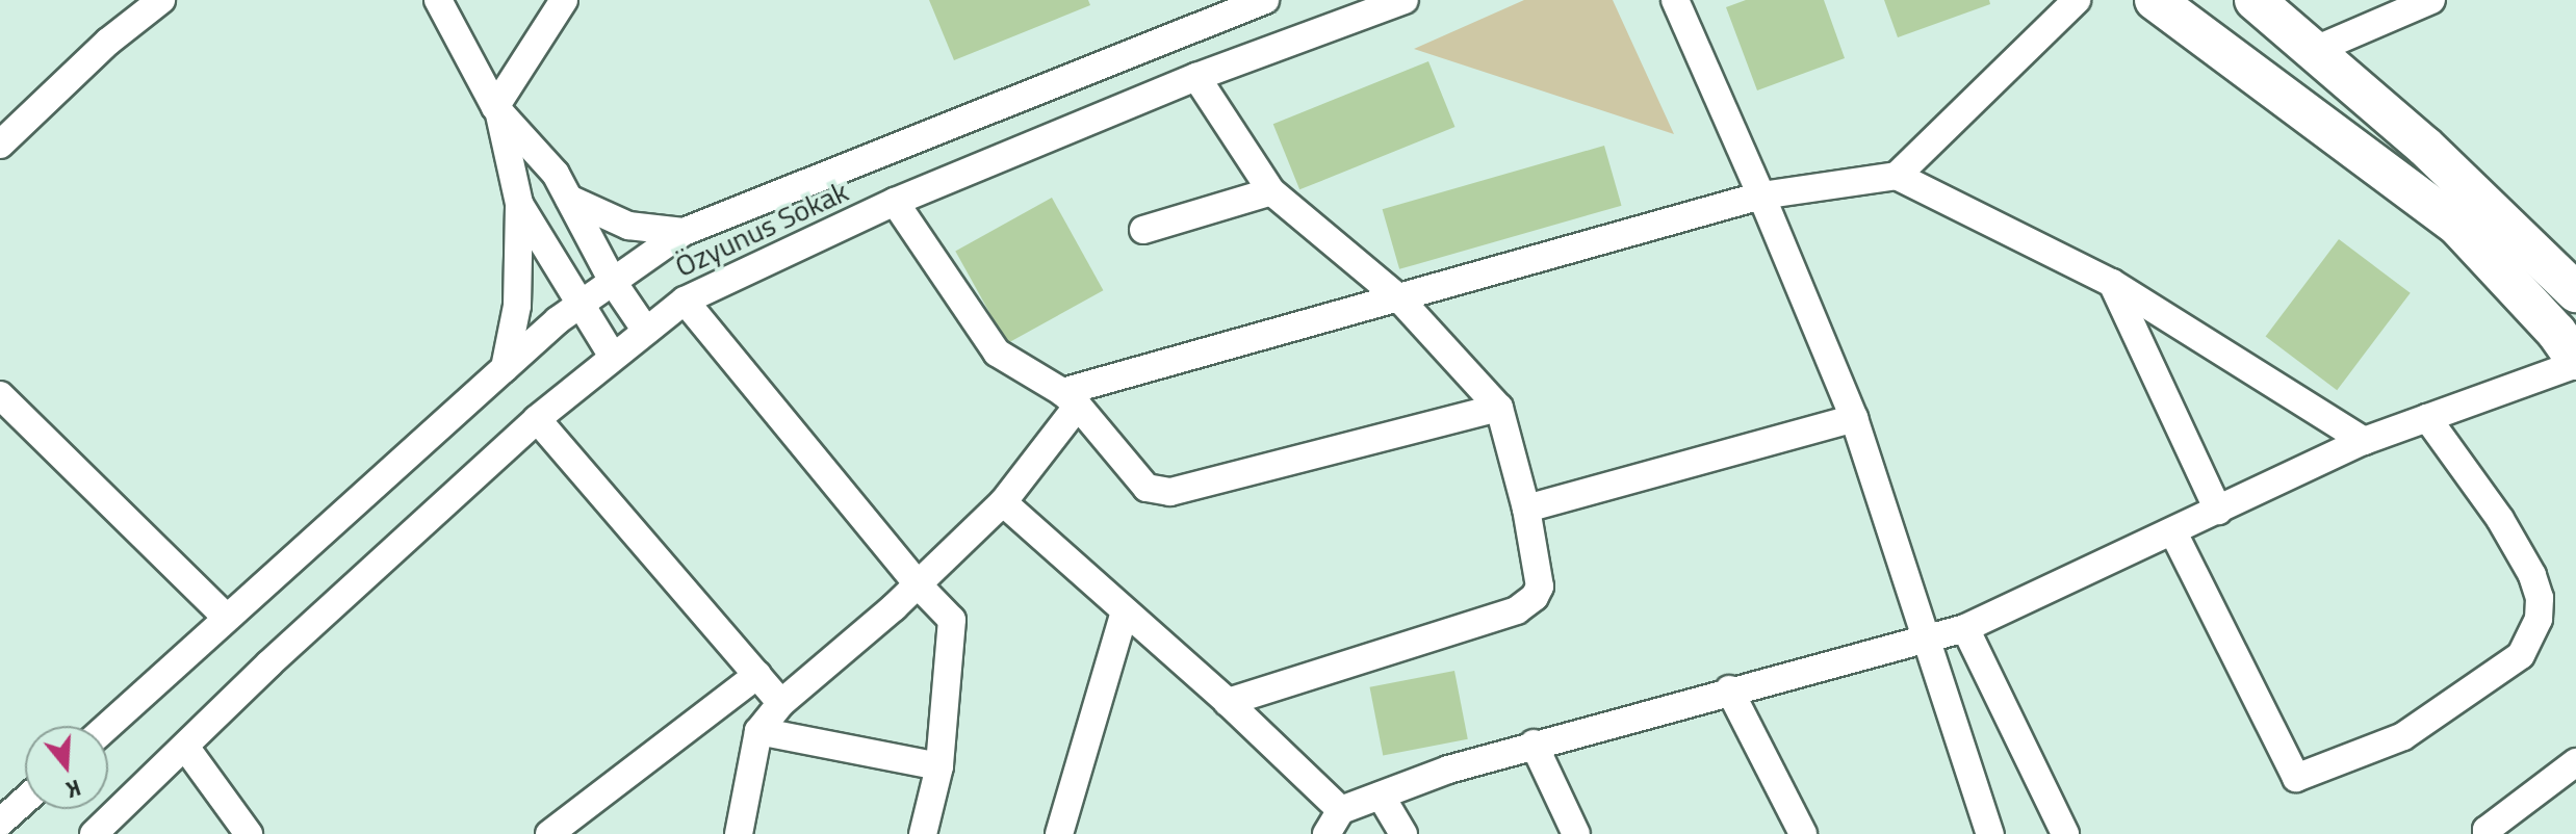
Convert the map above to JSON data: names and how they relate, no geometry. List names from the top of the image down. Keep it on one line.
{"streets":{"street":["Özyunus Sokak"]},"north":"bottom"}
